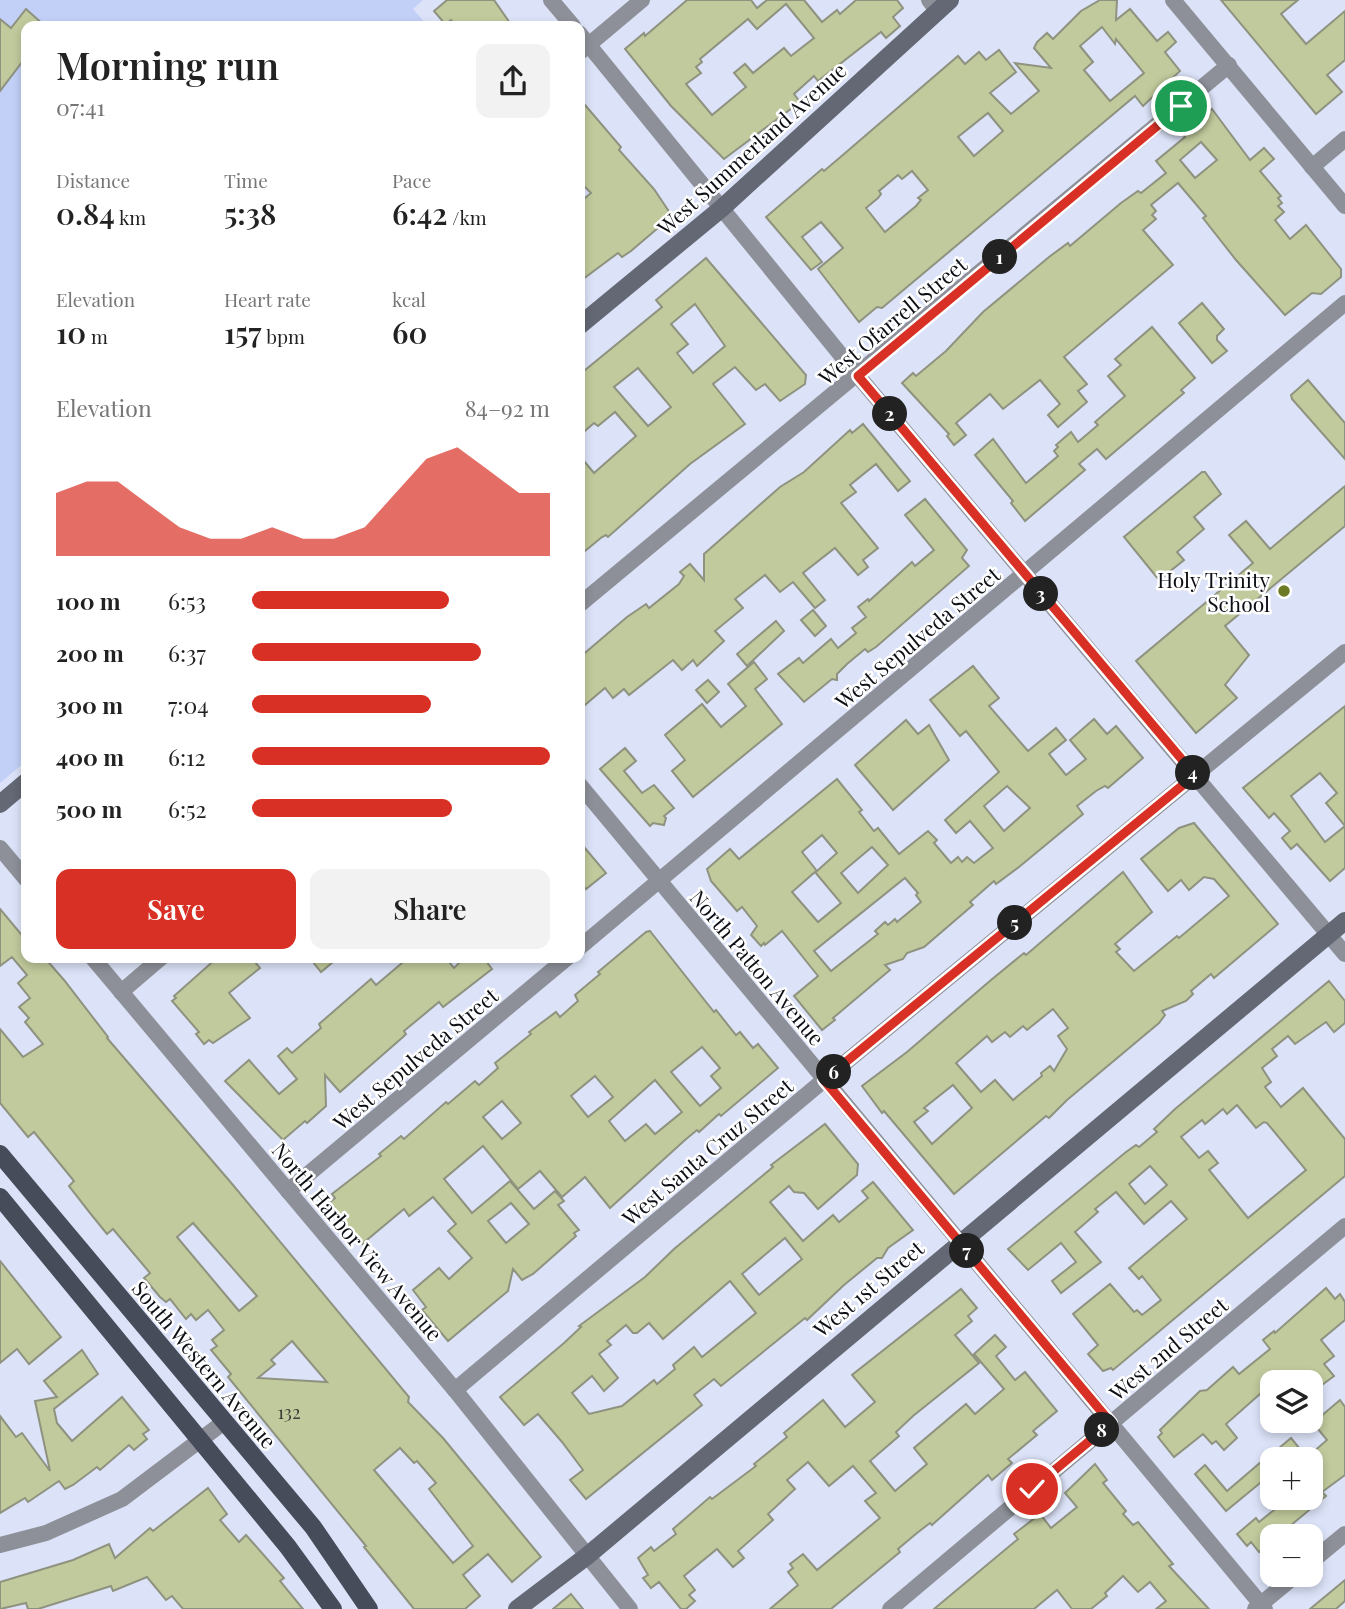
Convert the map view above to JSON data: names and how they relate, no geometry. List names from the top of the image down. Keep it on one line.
{"streets":{"main road":["South Western Avenue"],"street":["West Summerland Avenue","West Ofarrell Street","West Sepulveda Street","North Patton Avenue","West Santa Cruz Street","North Harbor View Avenue","West 1st Street","West 2nd Street"]},"crossings":[["West Sepulveda Street","North Patton Avenue"],["West Sepulveda Street","North Harbor View Avenue"],["North Patton Avenue","West Santa Cruz Street"],["North Patton Avenue","West 1st Street"],["North Patton Avenue","West 2nd Street"],["West Santa Cruz Street","North Harbor View Avenue"],["North Harbor View Avenue","West 1st Street"]],"places":["Holy Trinity School"],"house_numbers":["132"],"page":{"heading":["Morning run","07:41"],"stats":[["Distance","0.84 km"],["Time","5:38"],["Pace","6:42 /km"],["Elevation","10 m"],["Heart rate","157 bpm"],["kcal","60"]],"pins":["1","2","3","4","5","6","7","8"],"chart":["Elevation","84–92 m"],"list":[{"name":"100 m","note":"6:53"},{"name":"200 m","note":"6:37"},{"name":"300 m","note":"7:04"},{"name":"400 m","note":"6:12"},{"name":"500 m","note":"6:52"}],"buttons":["Save","Share"],"map_buttons":["+","−"]}}
